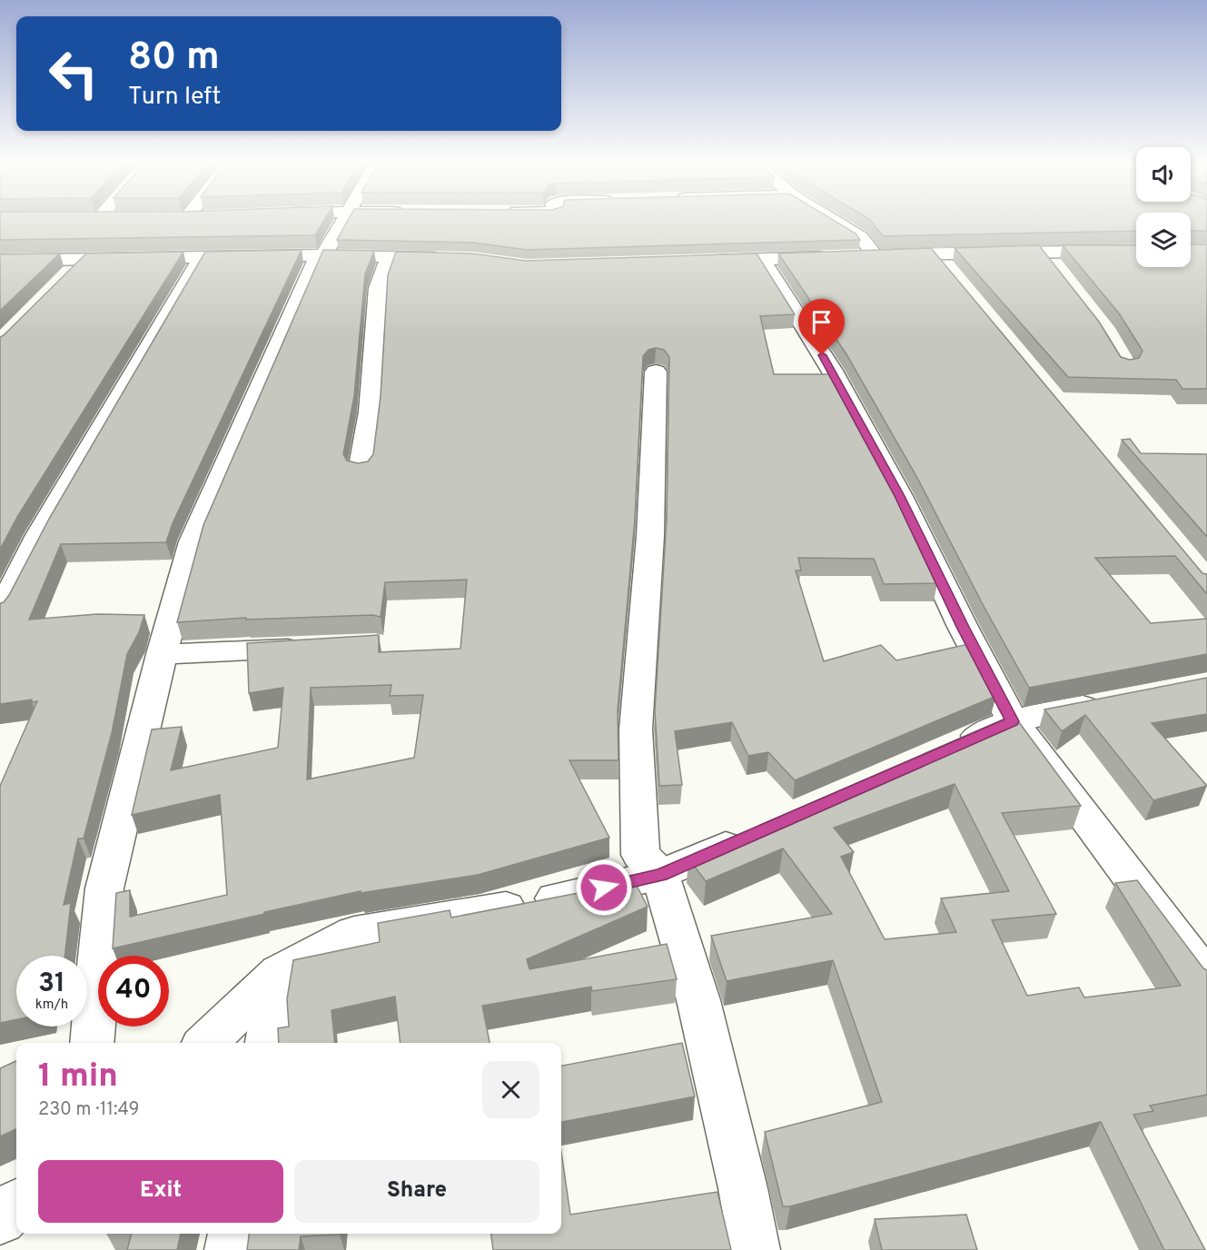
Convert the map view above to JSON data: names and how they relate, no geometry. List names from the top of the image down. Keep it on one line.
{"page":{"turn":["80 m","Turn left"],"speed":"31 km/h","limit":"40","heading":["1 min","230 m · 11:49"],"buttons":["Exit","Share"]}}
